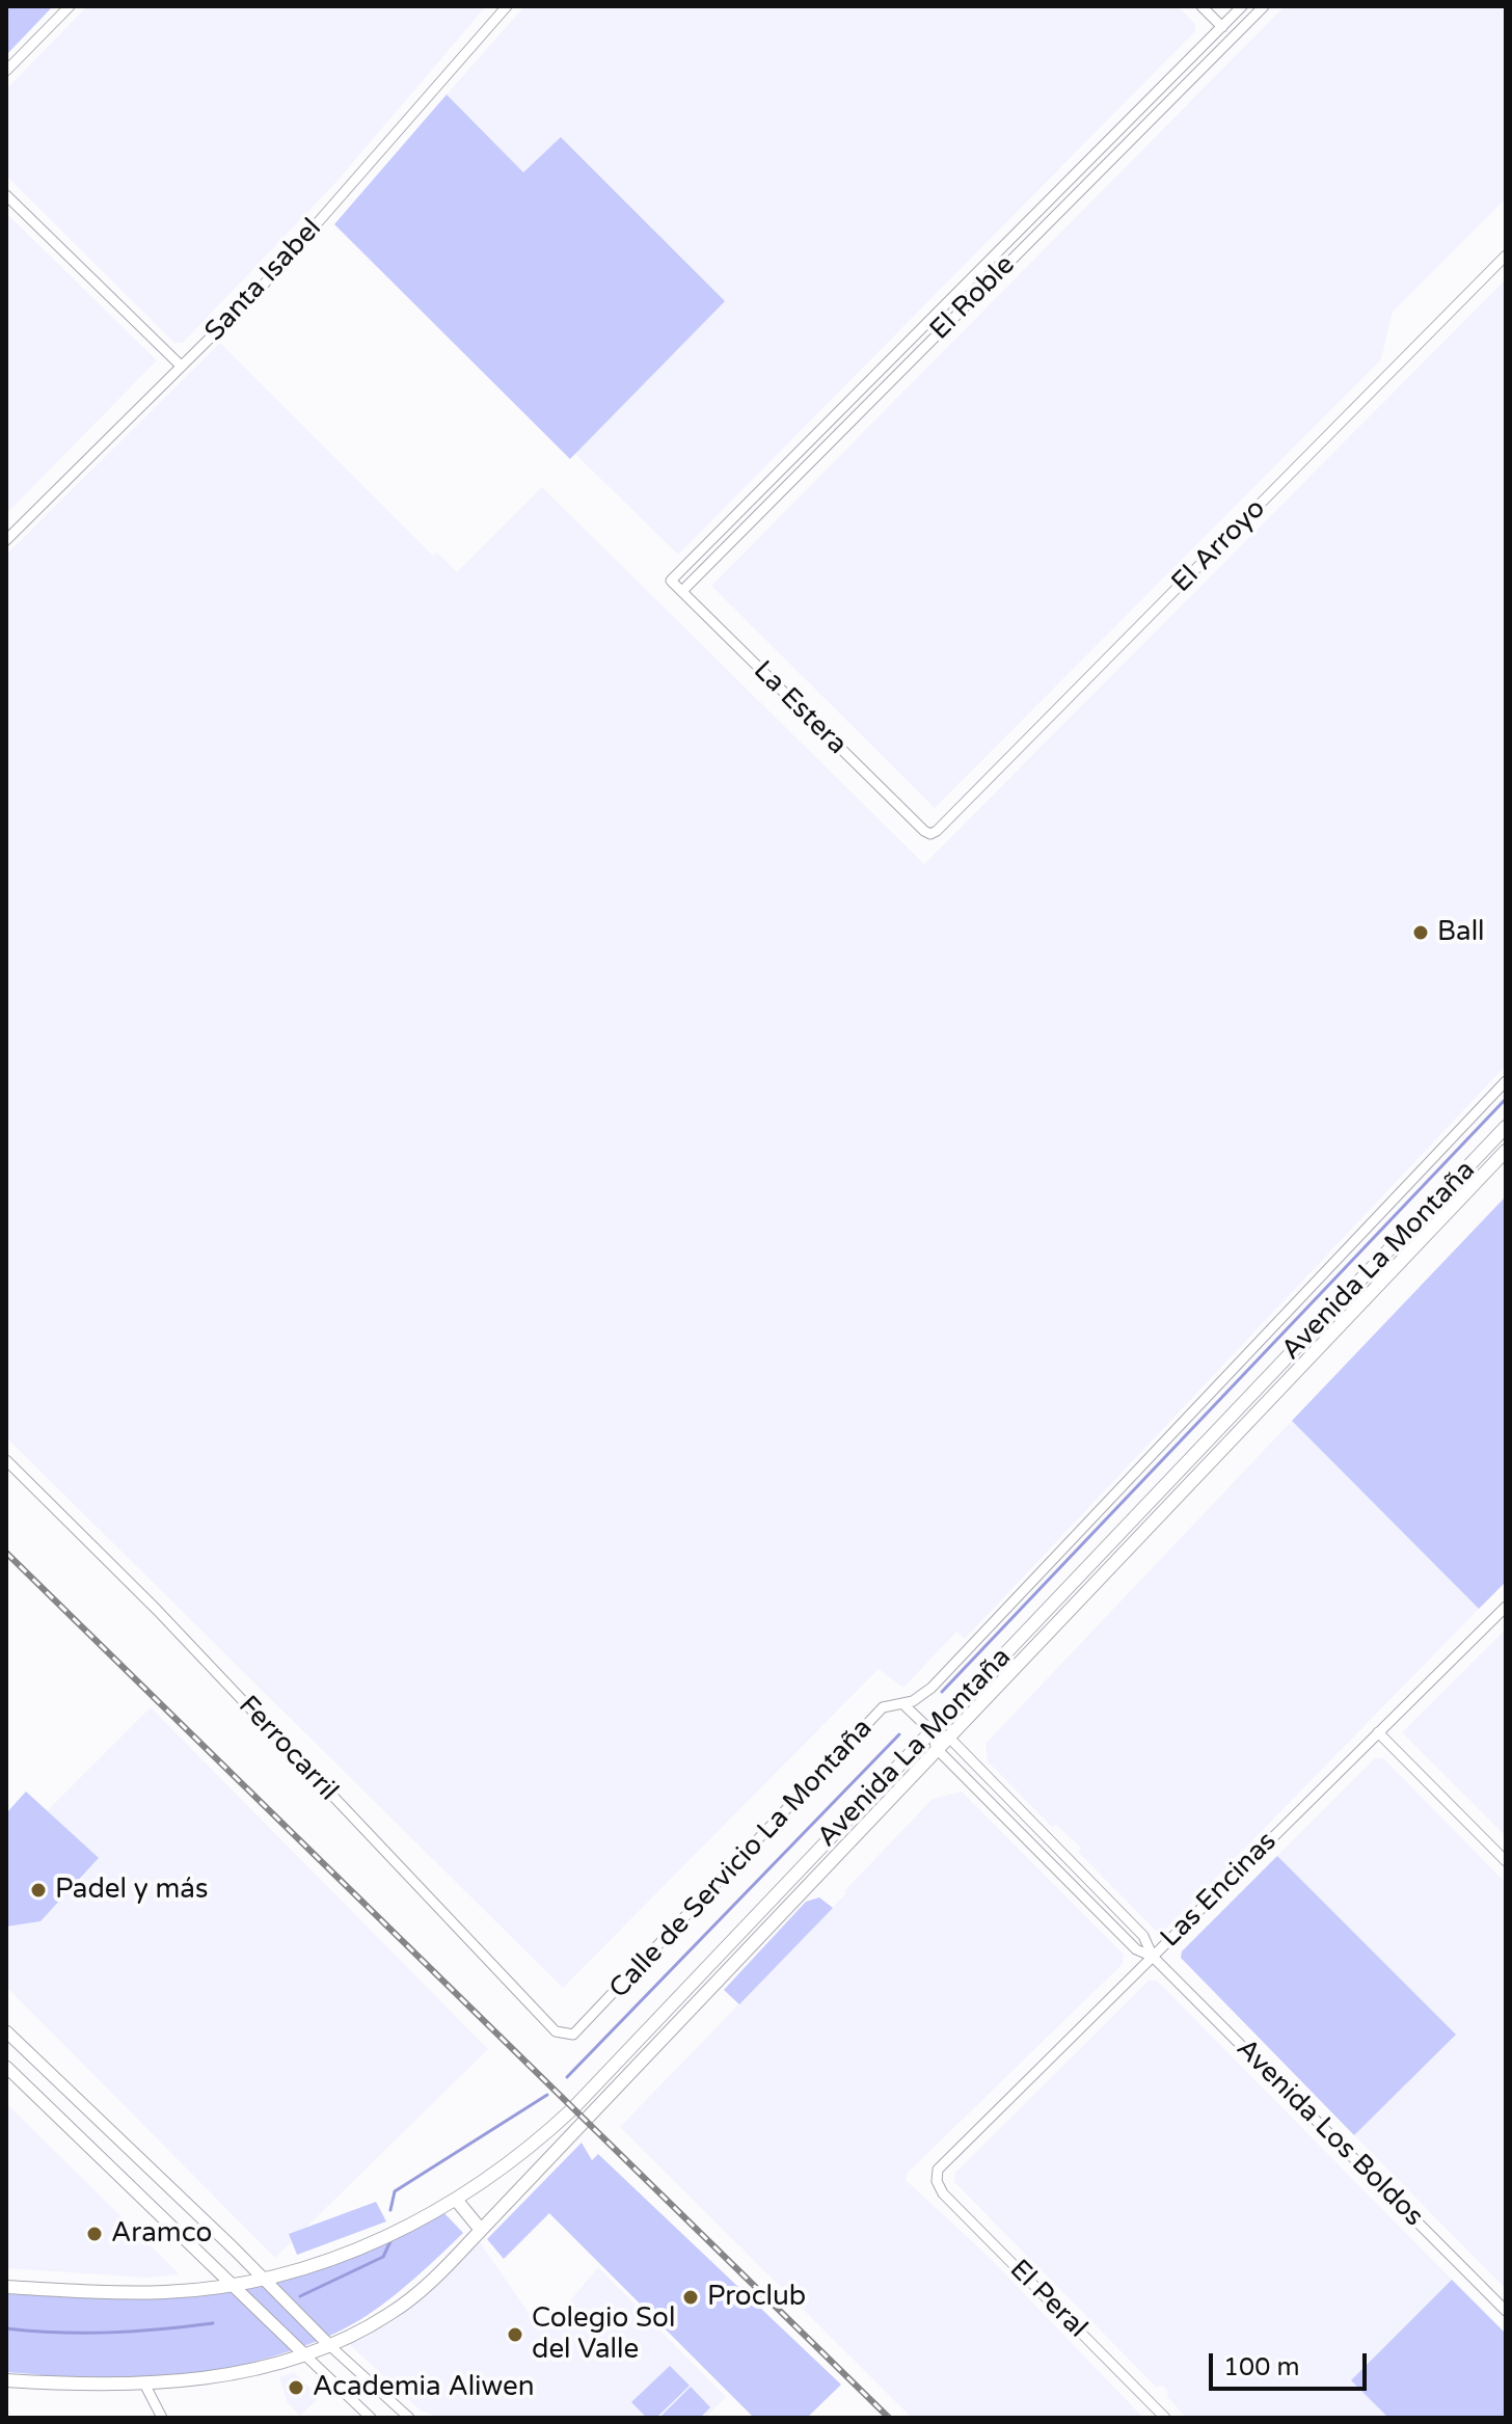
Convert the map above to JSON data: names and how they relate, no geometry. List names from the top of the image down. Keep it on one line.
{"streets":{"main road":["Avenida La Montaña"],"street":["Santa Isabel","El Roble","El Arroyo","La Estera","Ferrocarril","Calle de Servicio La Montaña","Las Encinas","Avenida Los Boldos","El Peral"]},"crossings":[["El Roble","La Estera"],["El Arroyo","La Estera"],["Avenida La Montaña","Avenida Los Boldos"],["Ferrocarril","Calle de Servicio La Montaña"],["Calle de Servicio La Montaña","Avenida Los Boldos"],["Las Encinas","Avenida Los Boldos"],["Las Encinas","El Peral"]],"places":["Ball","Padel y más","Aramco","Proclub","Colegio Sol del Valle","Academia Aliwen"],"scale_bar":"100 m"}
